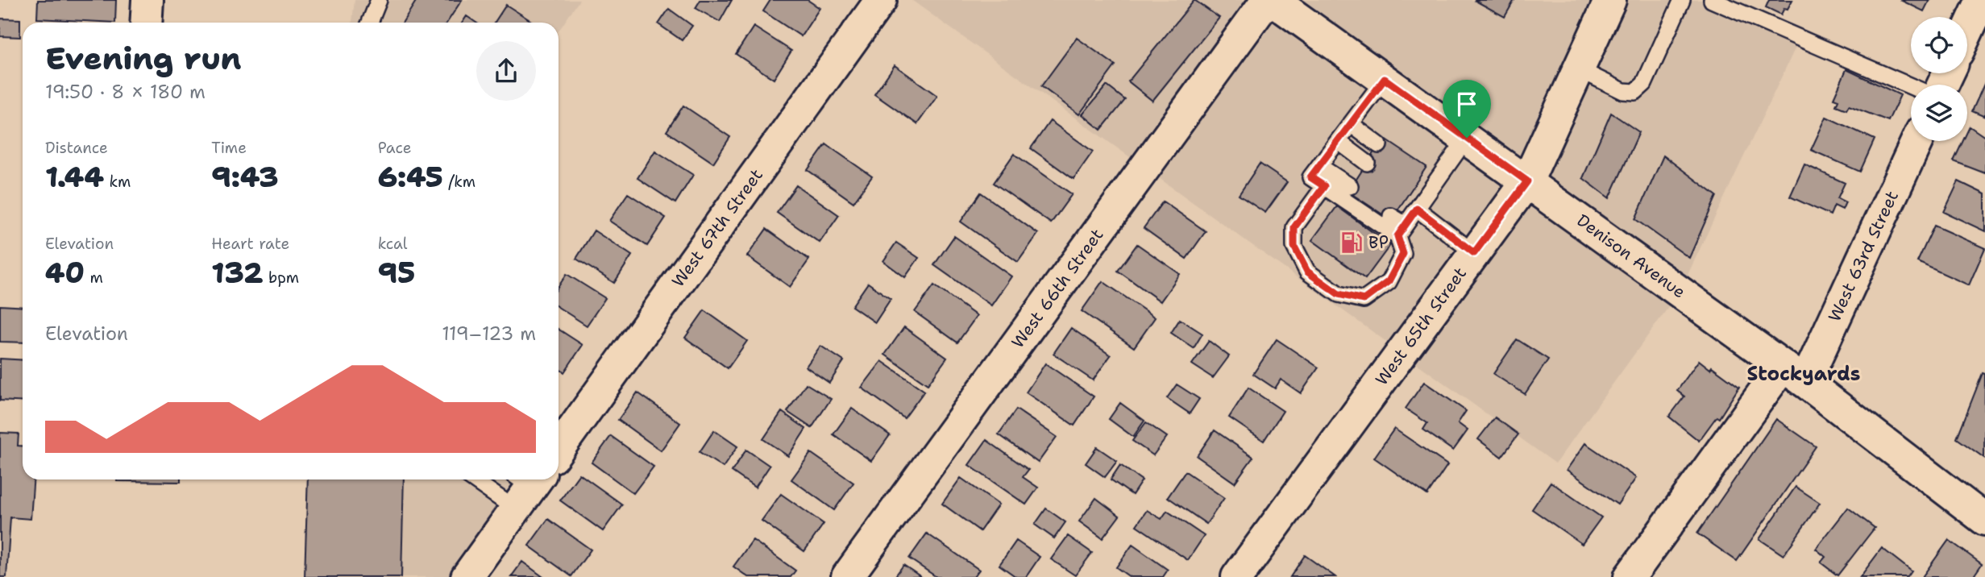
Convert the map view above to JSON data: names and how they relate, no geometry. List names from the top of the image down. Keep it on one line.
{"streets":{"street":["West 67th Street","Denison Avenue","West 63rd Street","West 66th Street","West 65th Street"]},"crossings":[["Denison Avenue","West 63rd Street"],["Denison Avenue","West 65th Street"]],"districts":["Stockyards"],"places":{"fuel station":["BP"]},"page":{"heading":["Evening run","19:50 · 8 × 180 m"],"stats":[["Distance","1.44 km"],["Time","9:43"],["Pace","6:45 /km"],["Elevation","40 m"],["Heart rate","132 bpm"],["kcal","95"]],"chart":["Elevation","119–123 m"]}}
